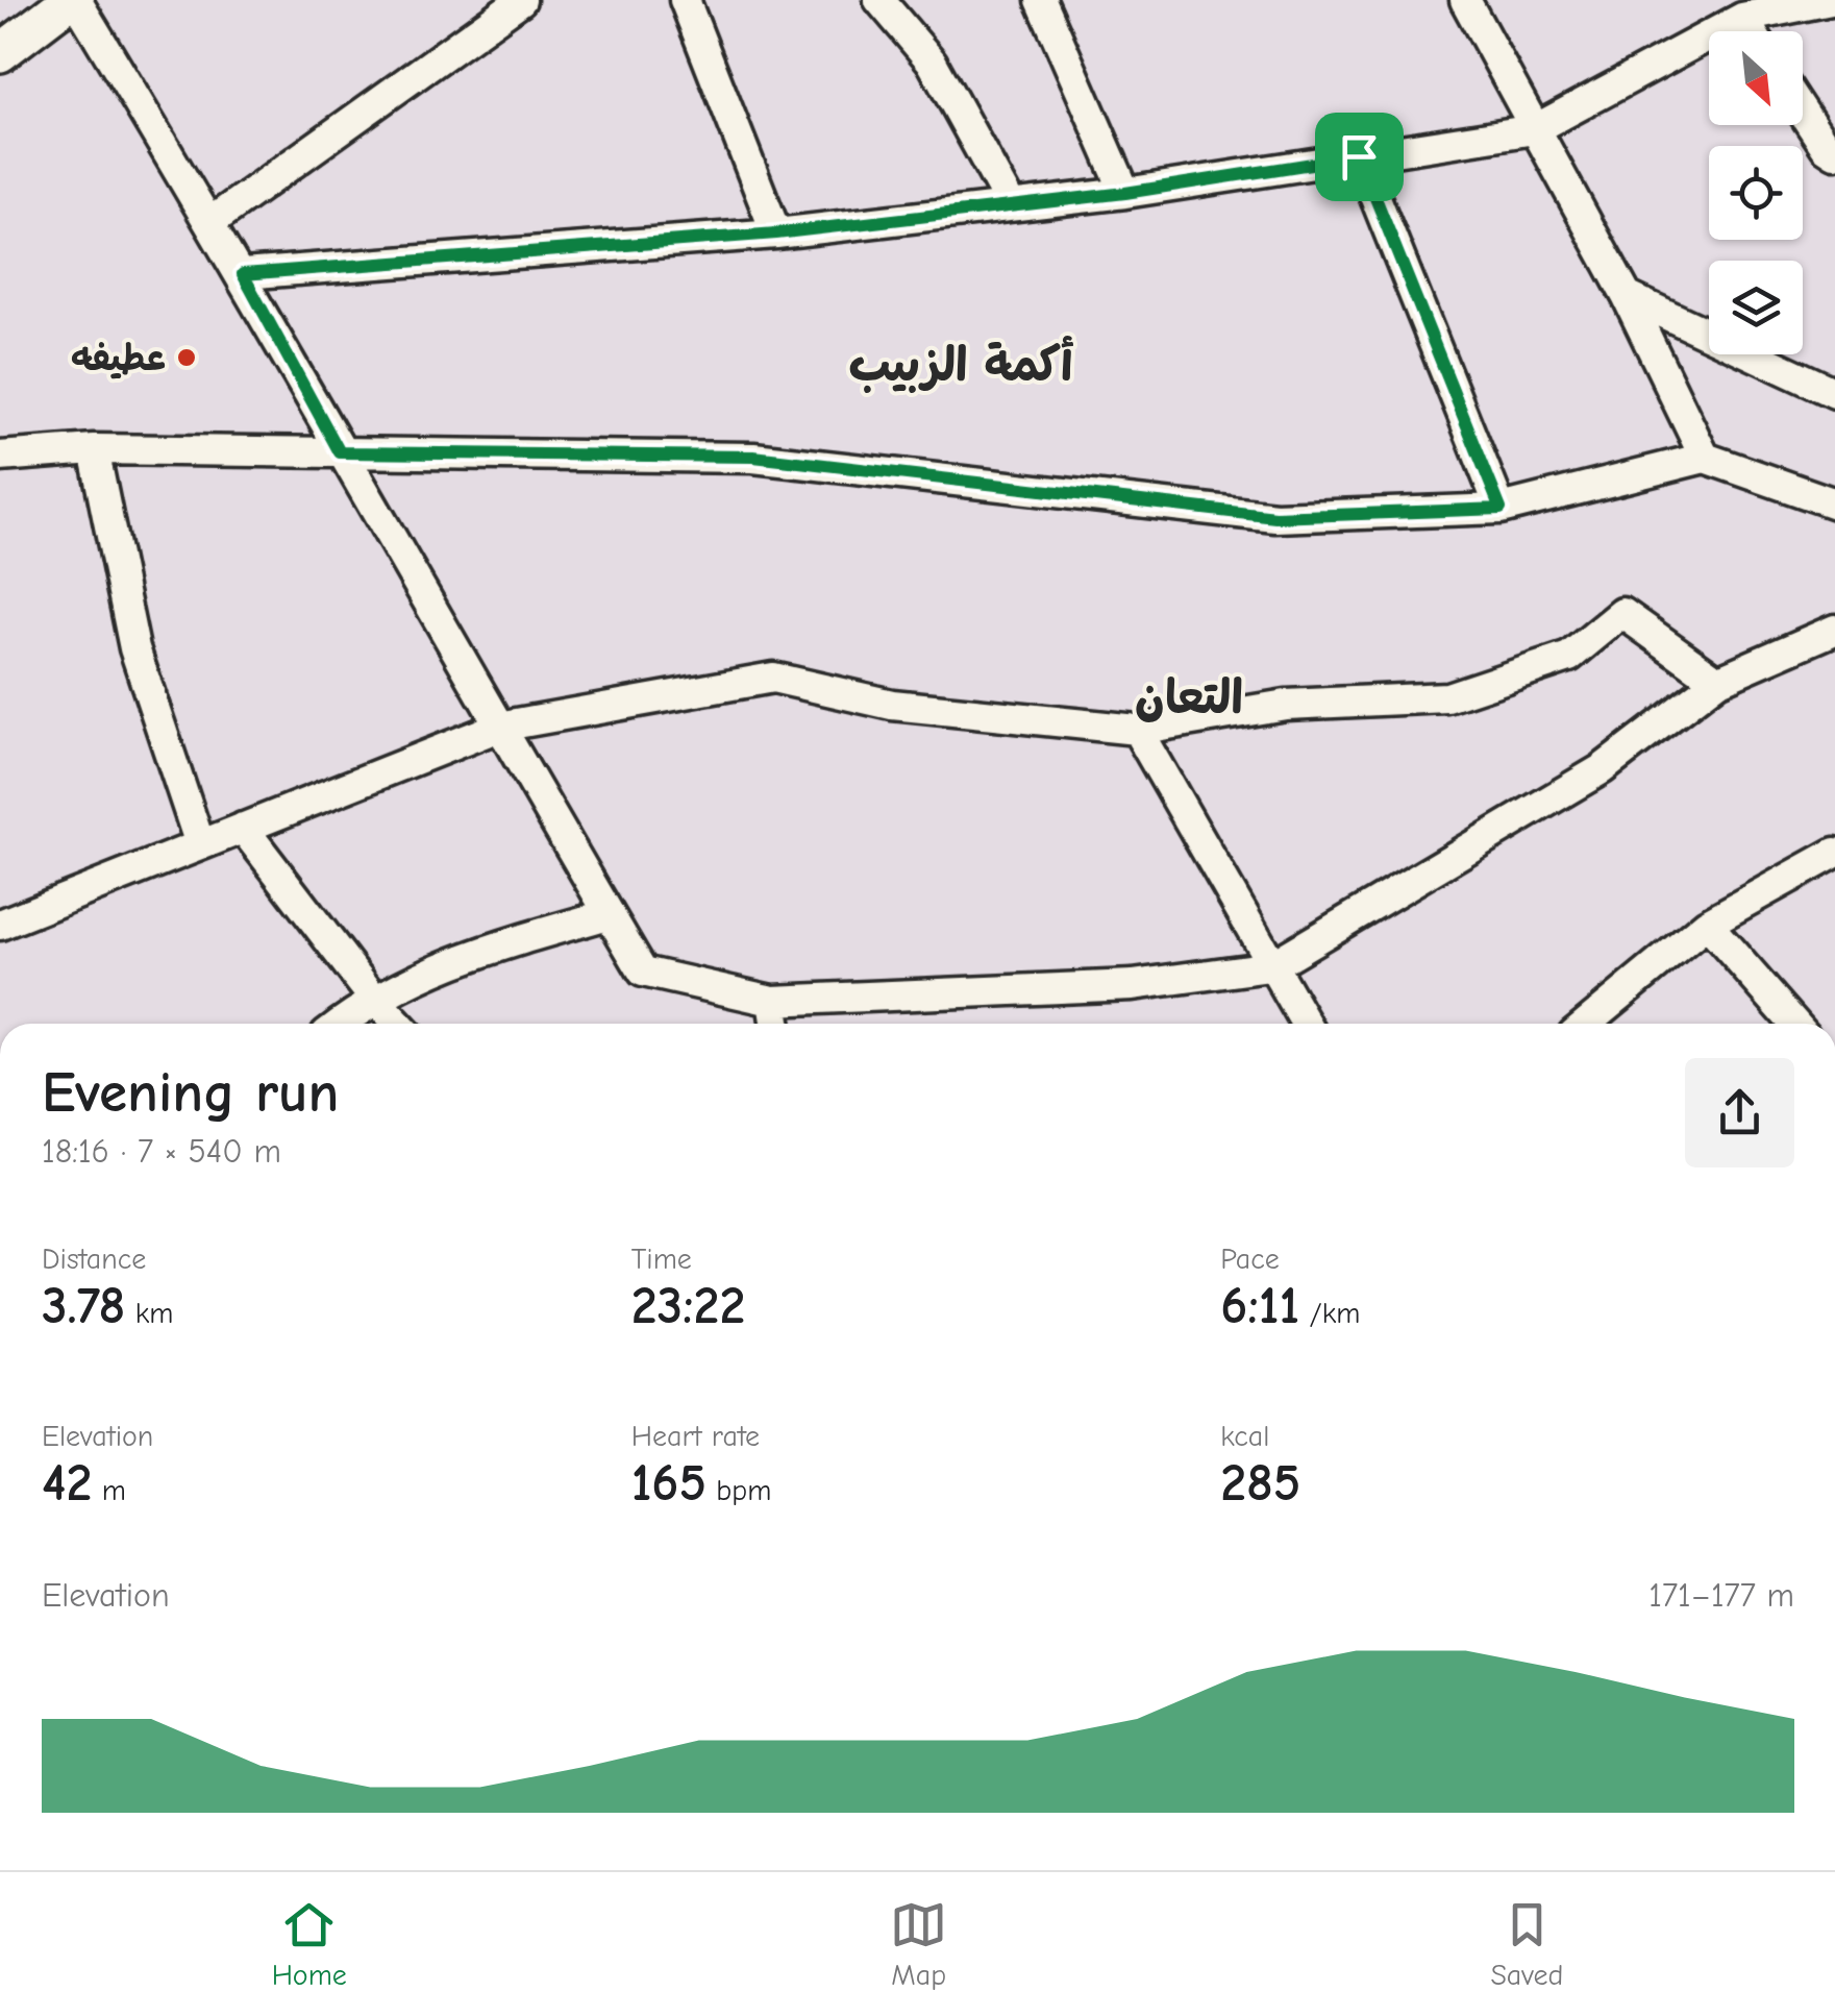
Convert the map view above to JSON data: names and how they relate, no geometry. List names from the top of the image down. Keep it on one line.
{"districts":["أكمة الزبيب","التعان"],"places":["عطيفه"],"north":"bottom right","page":{"heading":["Evening run","18:16 · 7 × 540 m"],"stats":[["Distance","3.78 km"],["Time","23:22"],["Pace","6:11 /km"],["Elevation","42 m"],["Heart rate","165 bpm"],["kcal","285"]],"chart":["Elevation","171–177 m"],"tabs":["Home","Map","Saved"]}}
